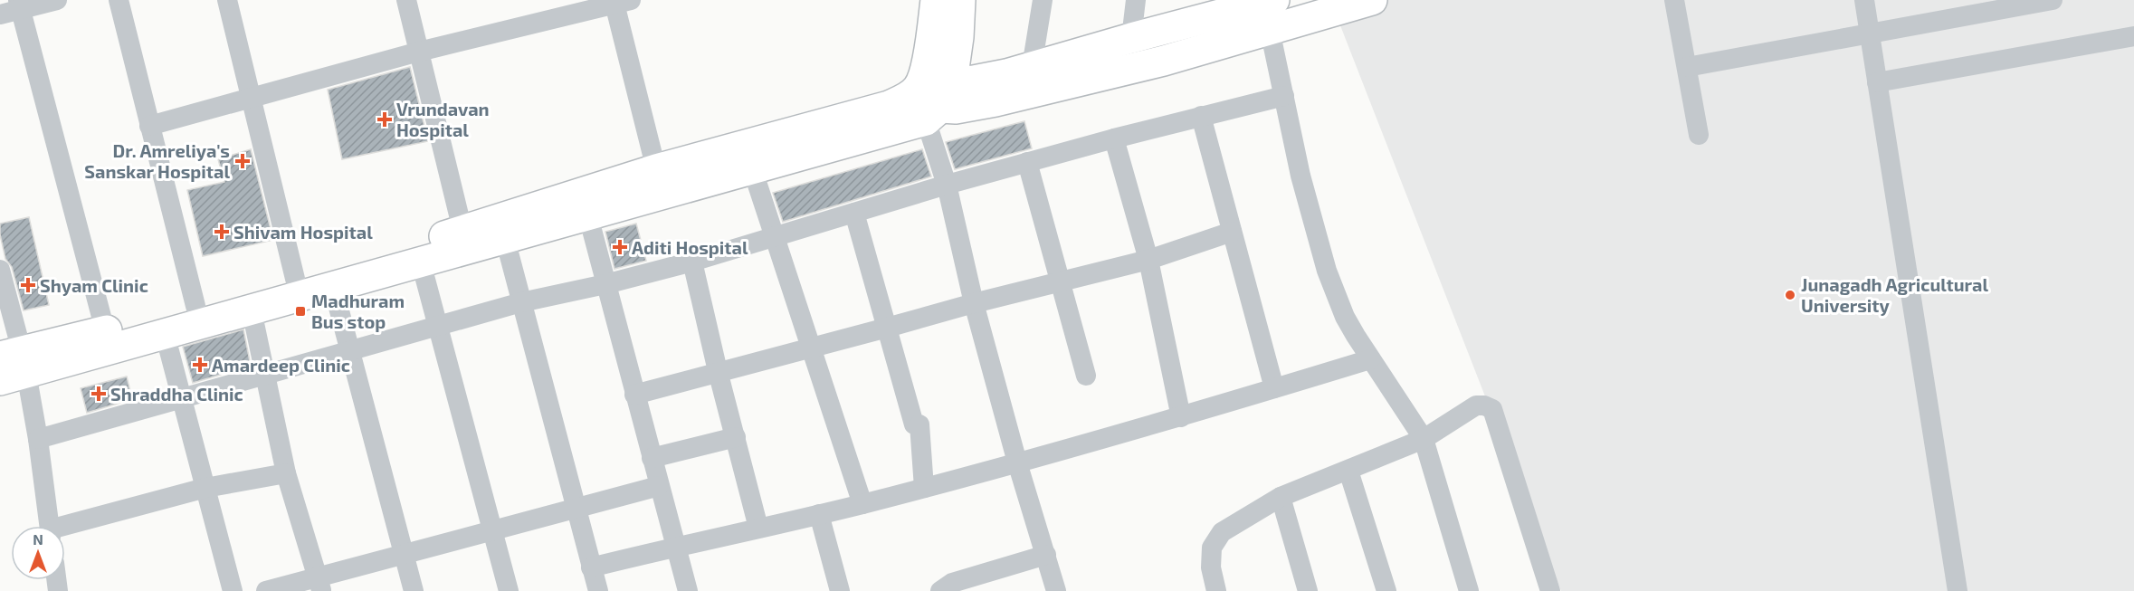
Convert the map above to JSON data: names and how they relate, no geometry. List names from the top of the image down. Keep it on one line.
{"places":{"health":["Vrundavan Hospital","Dr. Amreliya's Sanskar Hospital","Shivam Hospital","Aditi Hospital","Shyam Clinic","Amardeep Clinic","Shraddha Clinic"],"other":["Junagadh Agricultural University"],"transit":["Madhuram Bus stop"]},"north":"top"}
